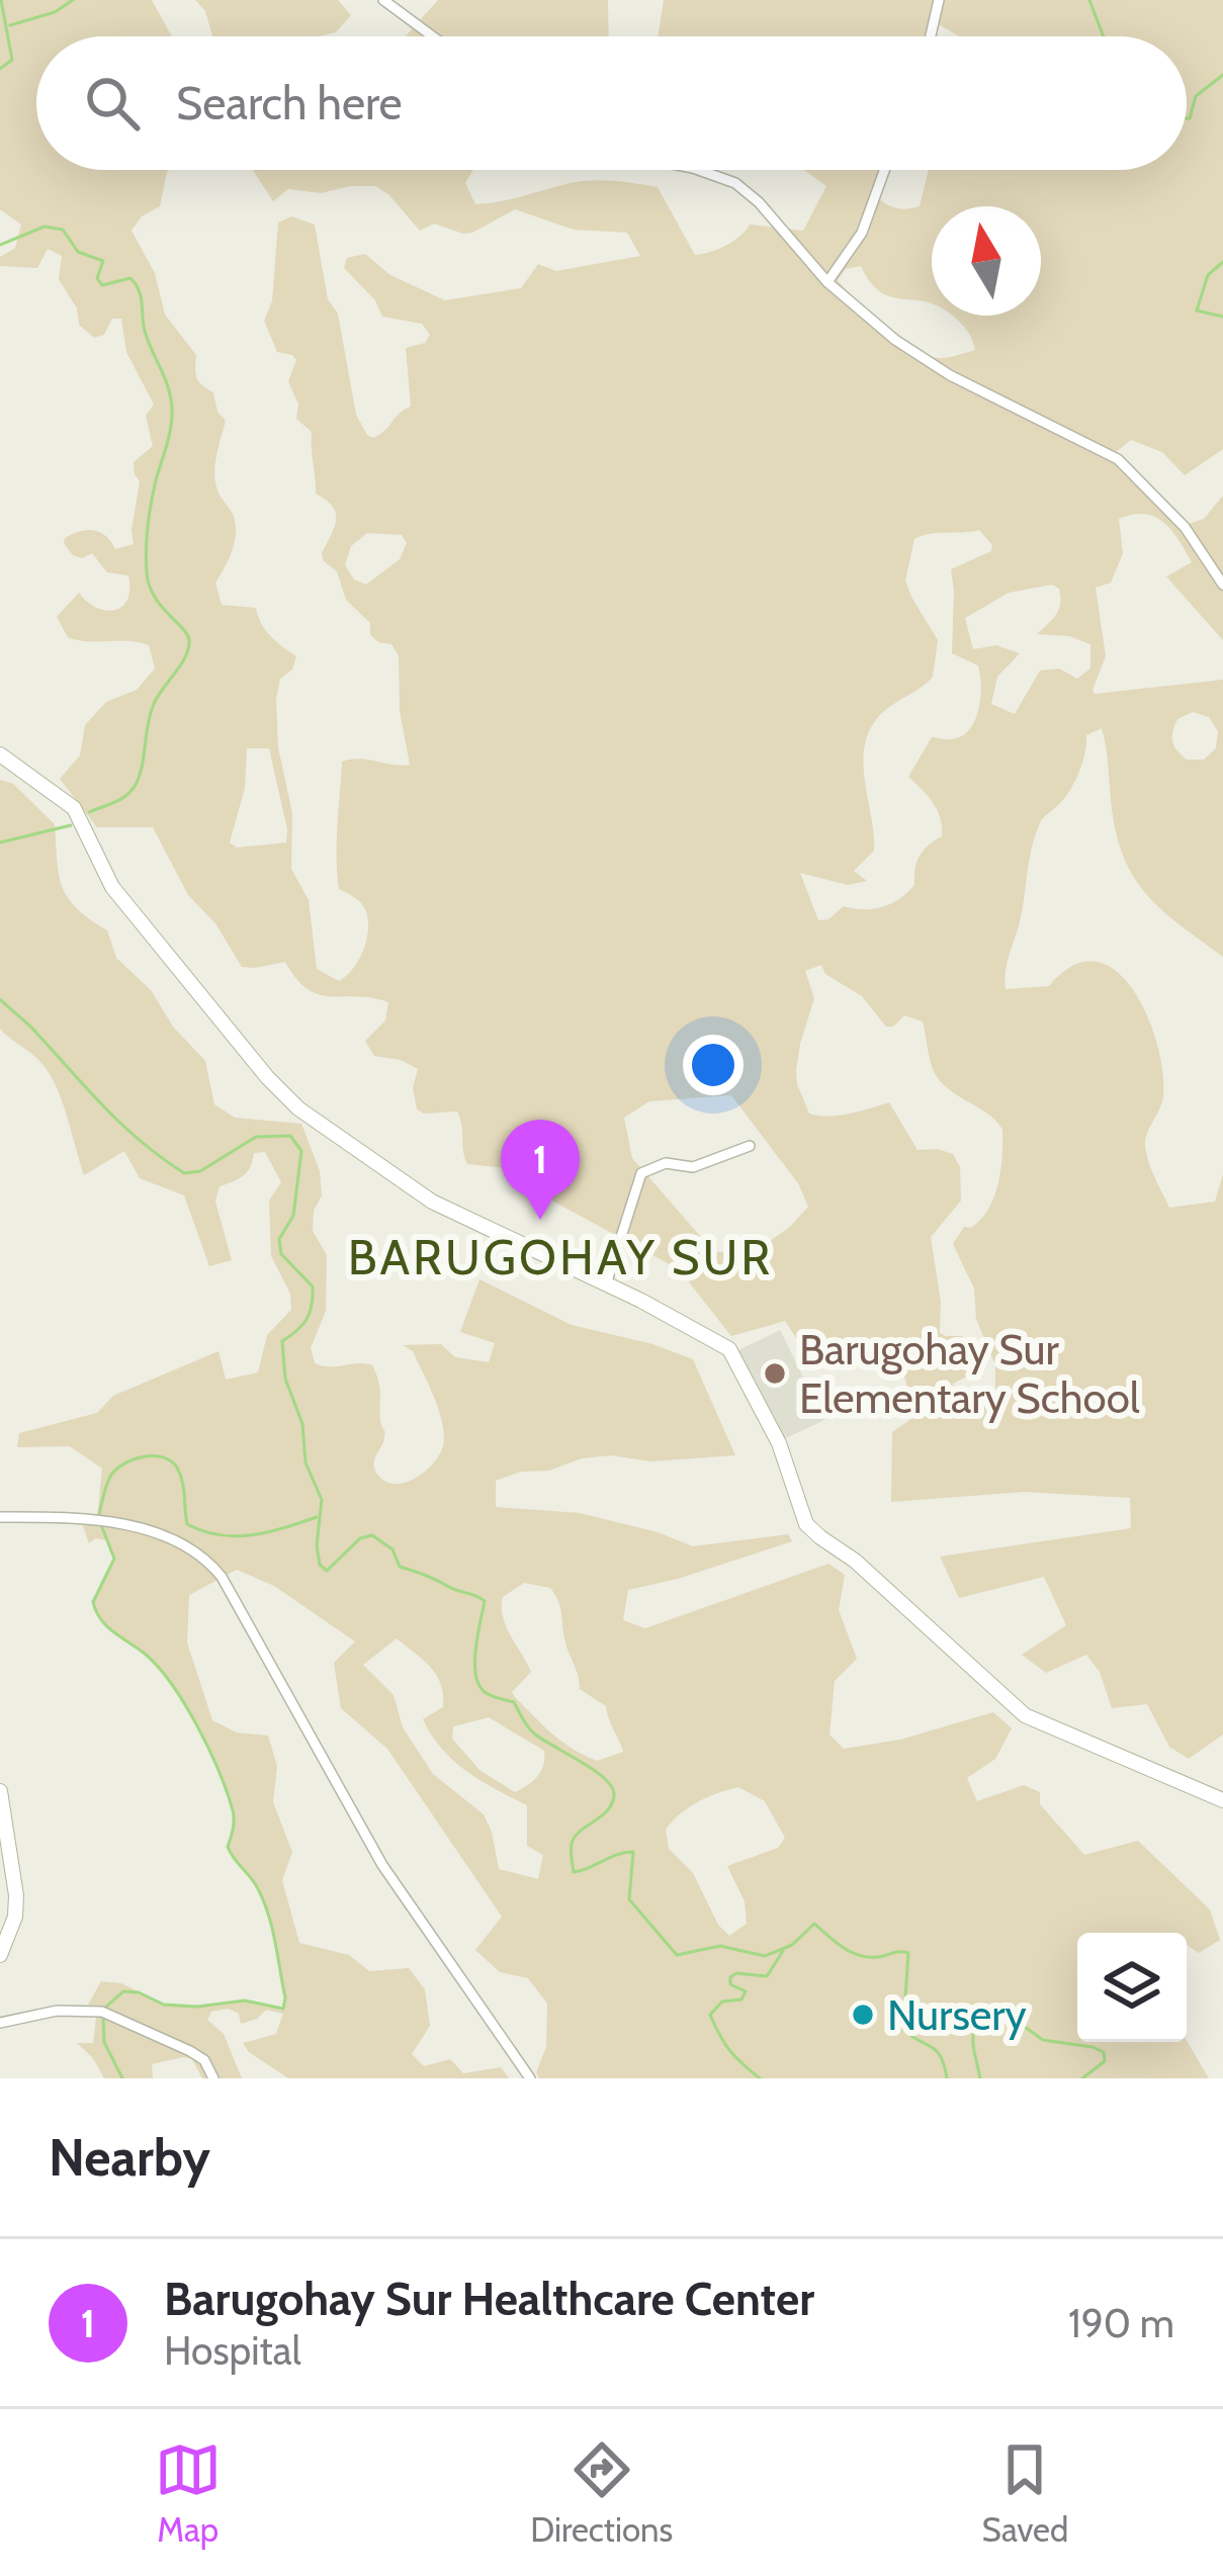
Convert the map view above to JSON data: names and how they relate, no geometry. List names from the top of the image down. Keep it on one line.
{"districts":["BARUGOHAY SUR"],"places":["Barugohay Sur Elementary School","Nursery"],"north":"top","page":{"search":"Search here","pins":"1","heading":"Nearby","list":[{"mark":"1","name":"Barugohay Sur Healthcare Center","note":"Hospital","value":"190 m"}],"nav":["Map","Directions","Saved"]}}
